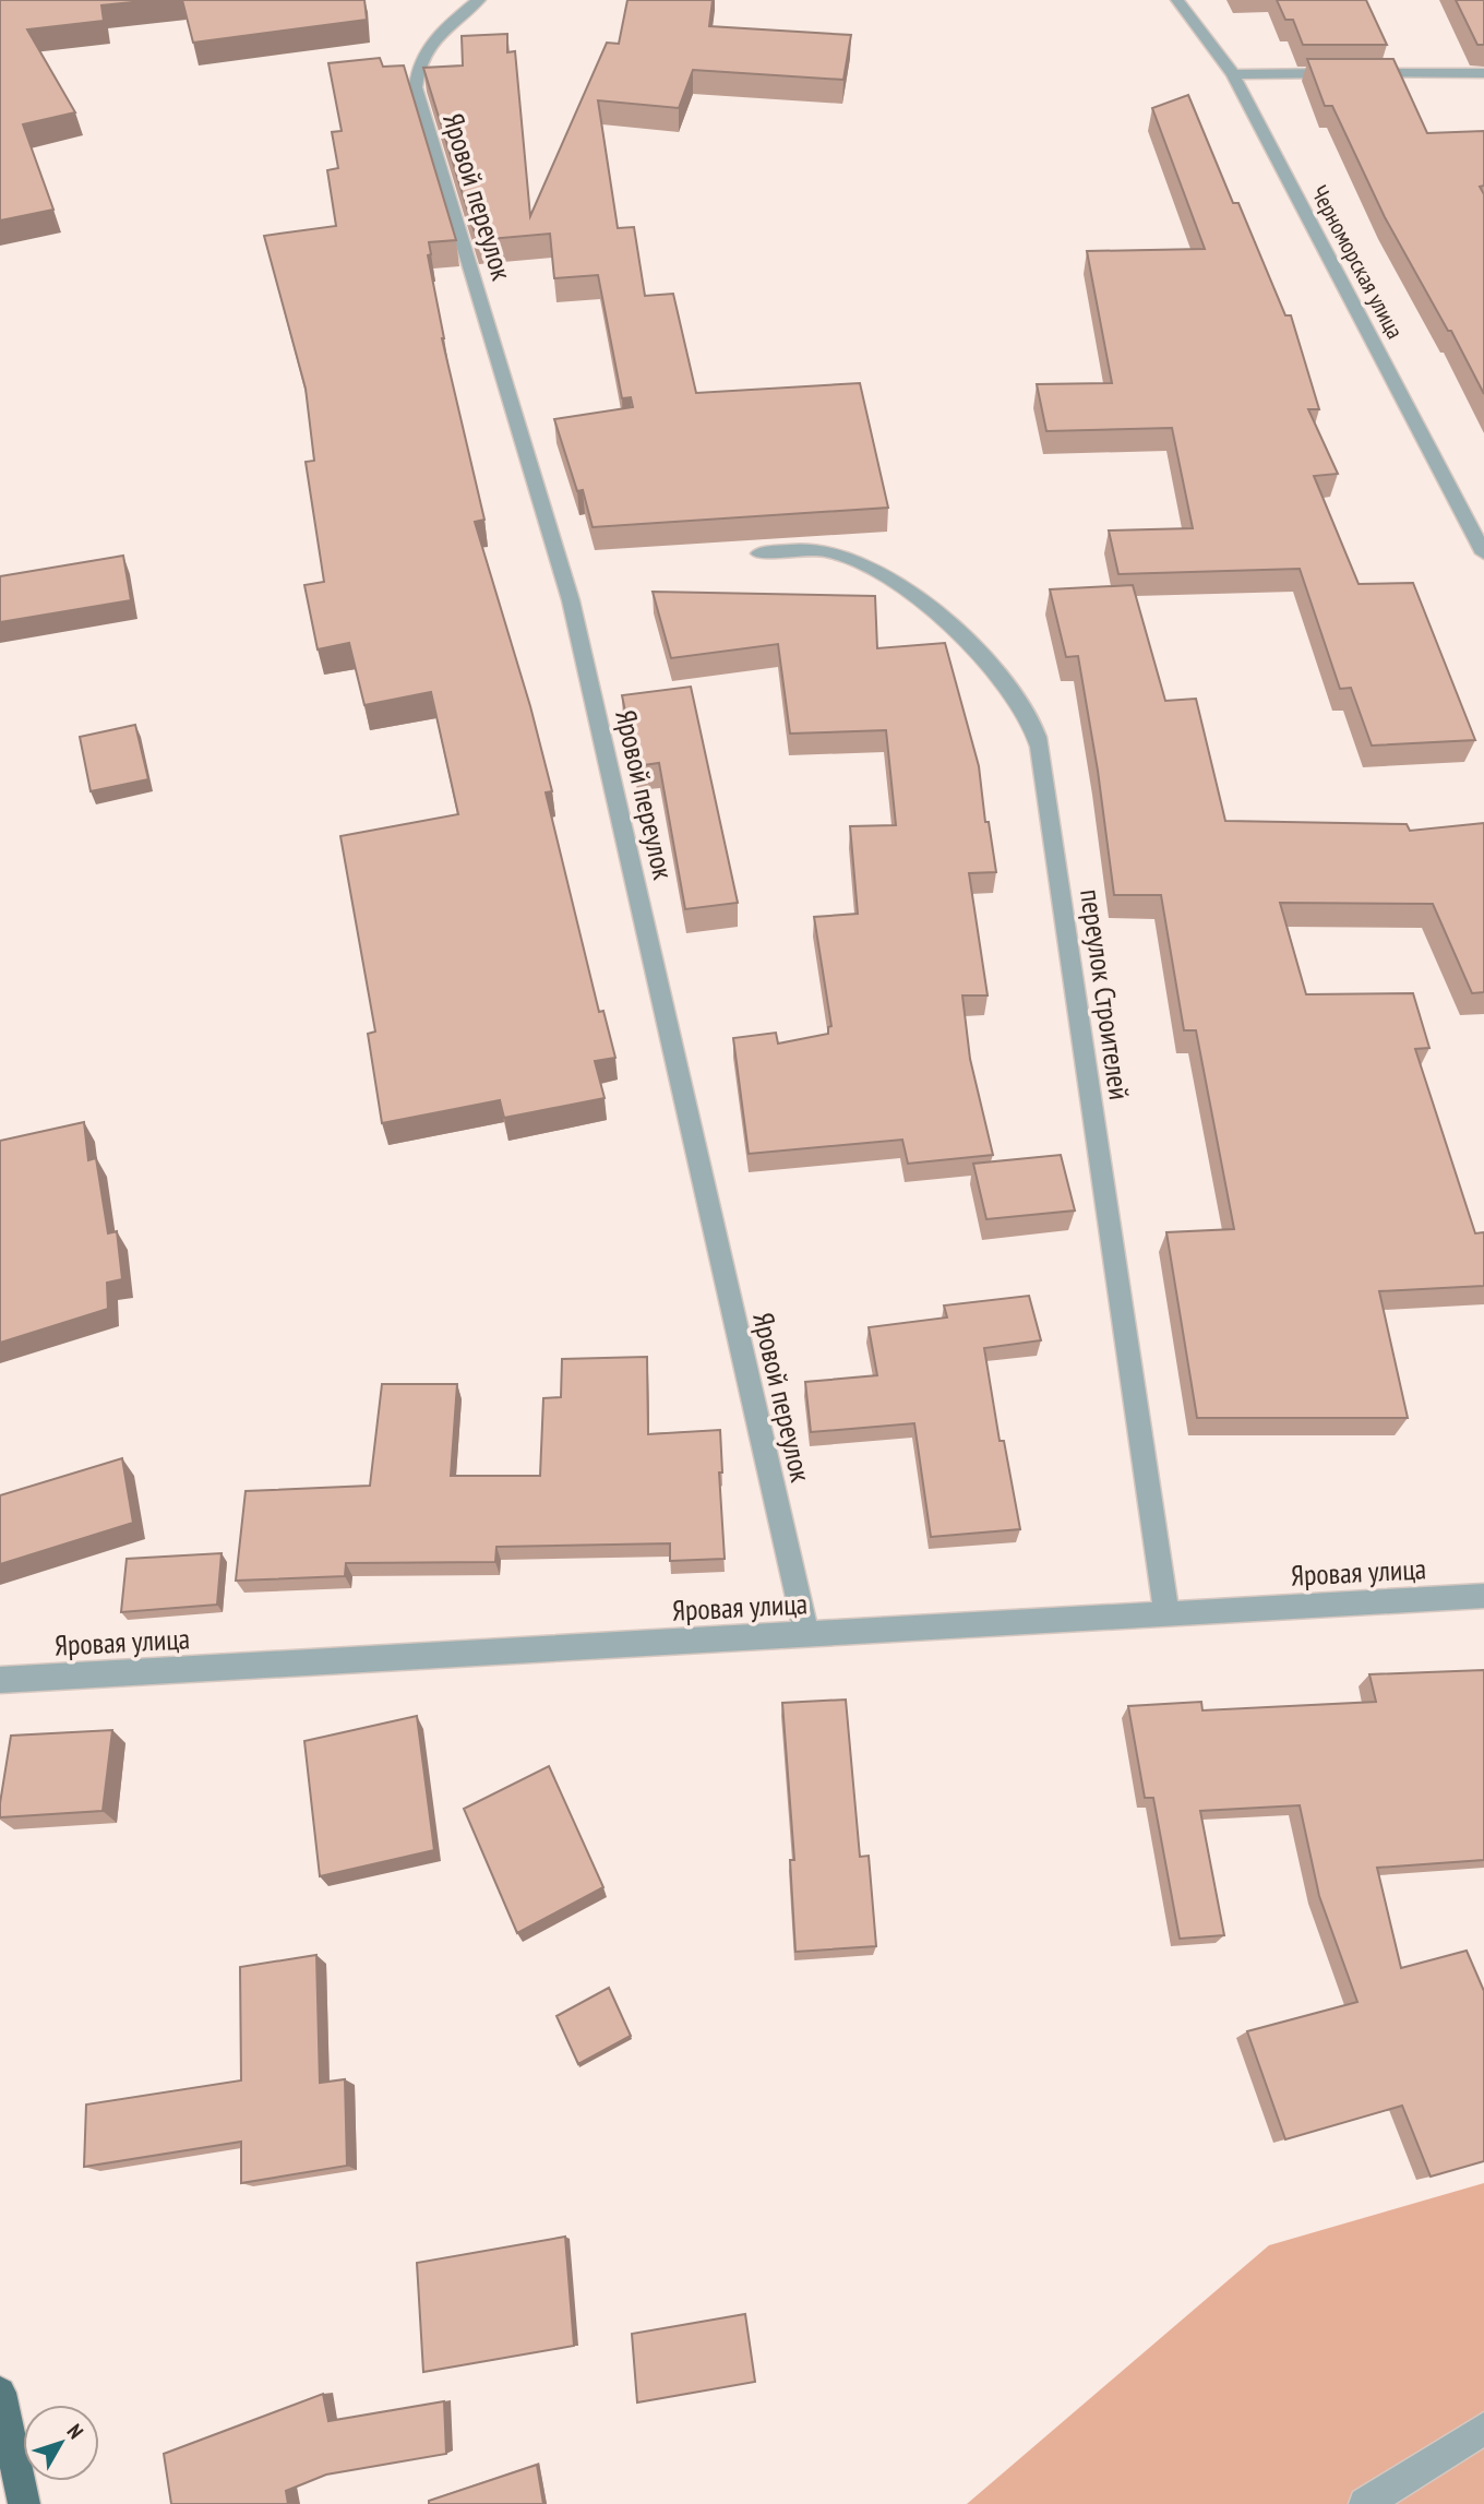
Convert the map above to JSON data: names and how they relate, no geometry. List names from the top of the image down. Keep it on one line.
{"streets":{"street":["Яровой переулок","Черноморская улица","переулок Строителей","Яровая улица"]},"crossings":[["Яровой переулок","Яровая улица"],["переулок Строителей","Яровая улица"]],"north":"top right"}
